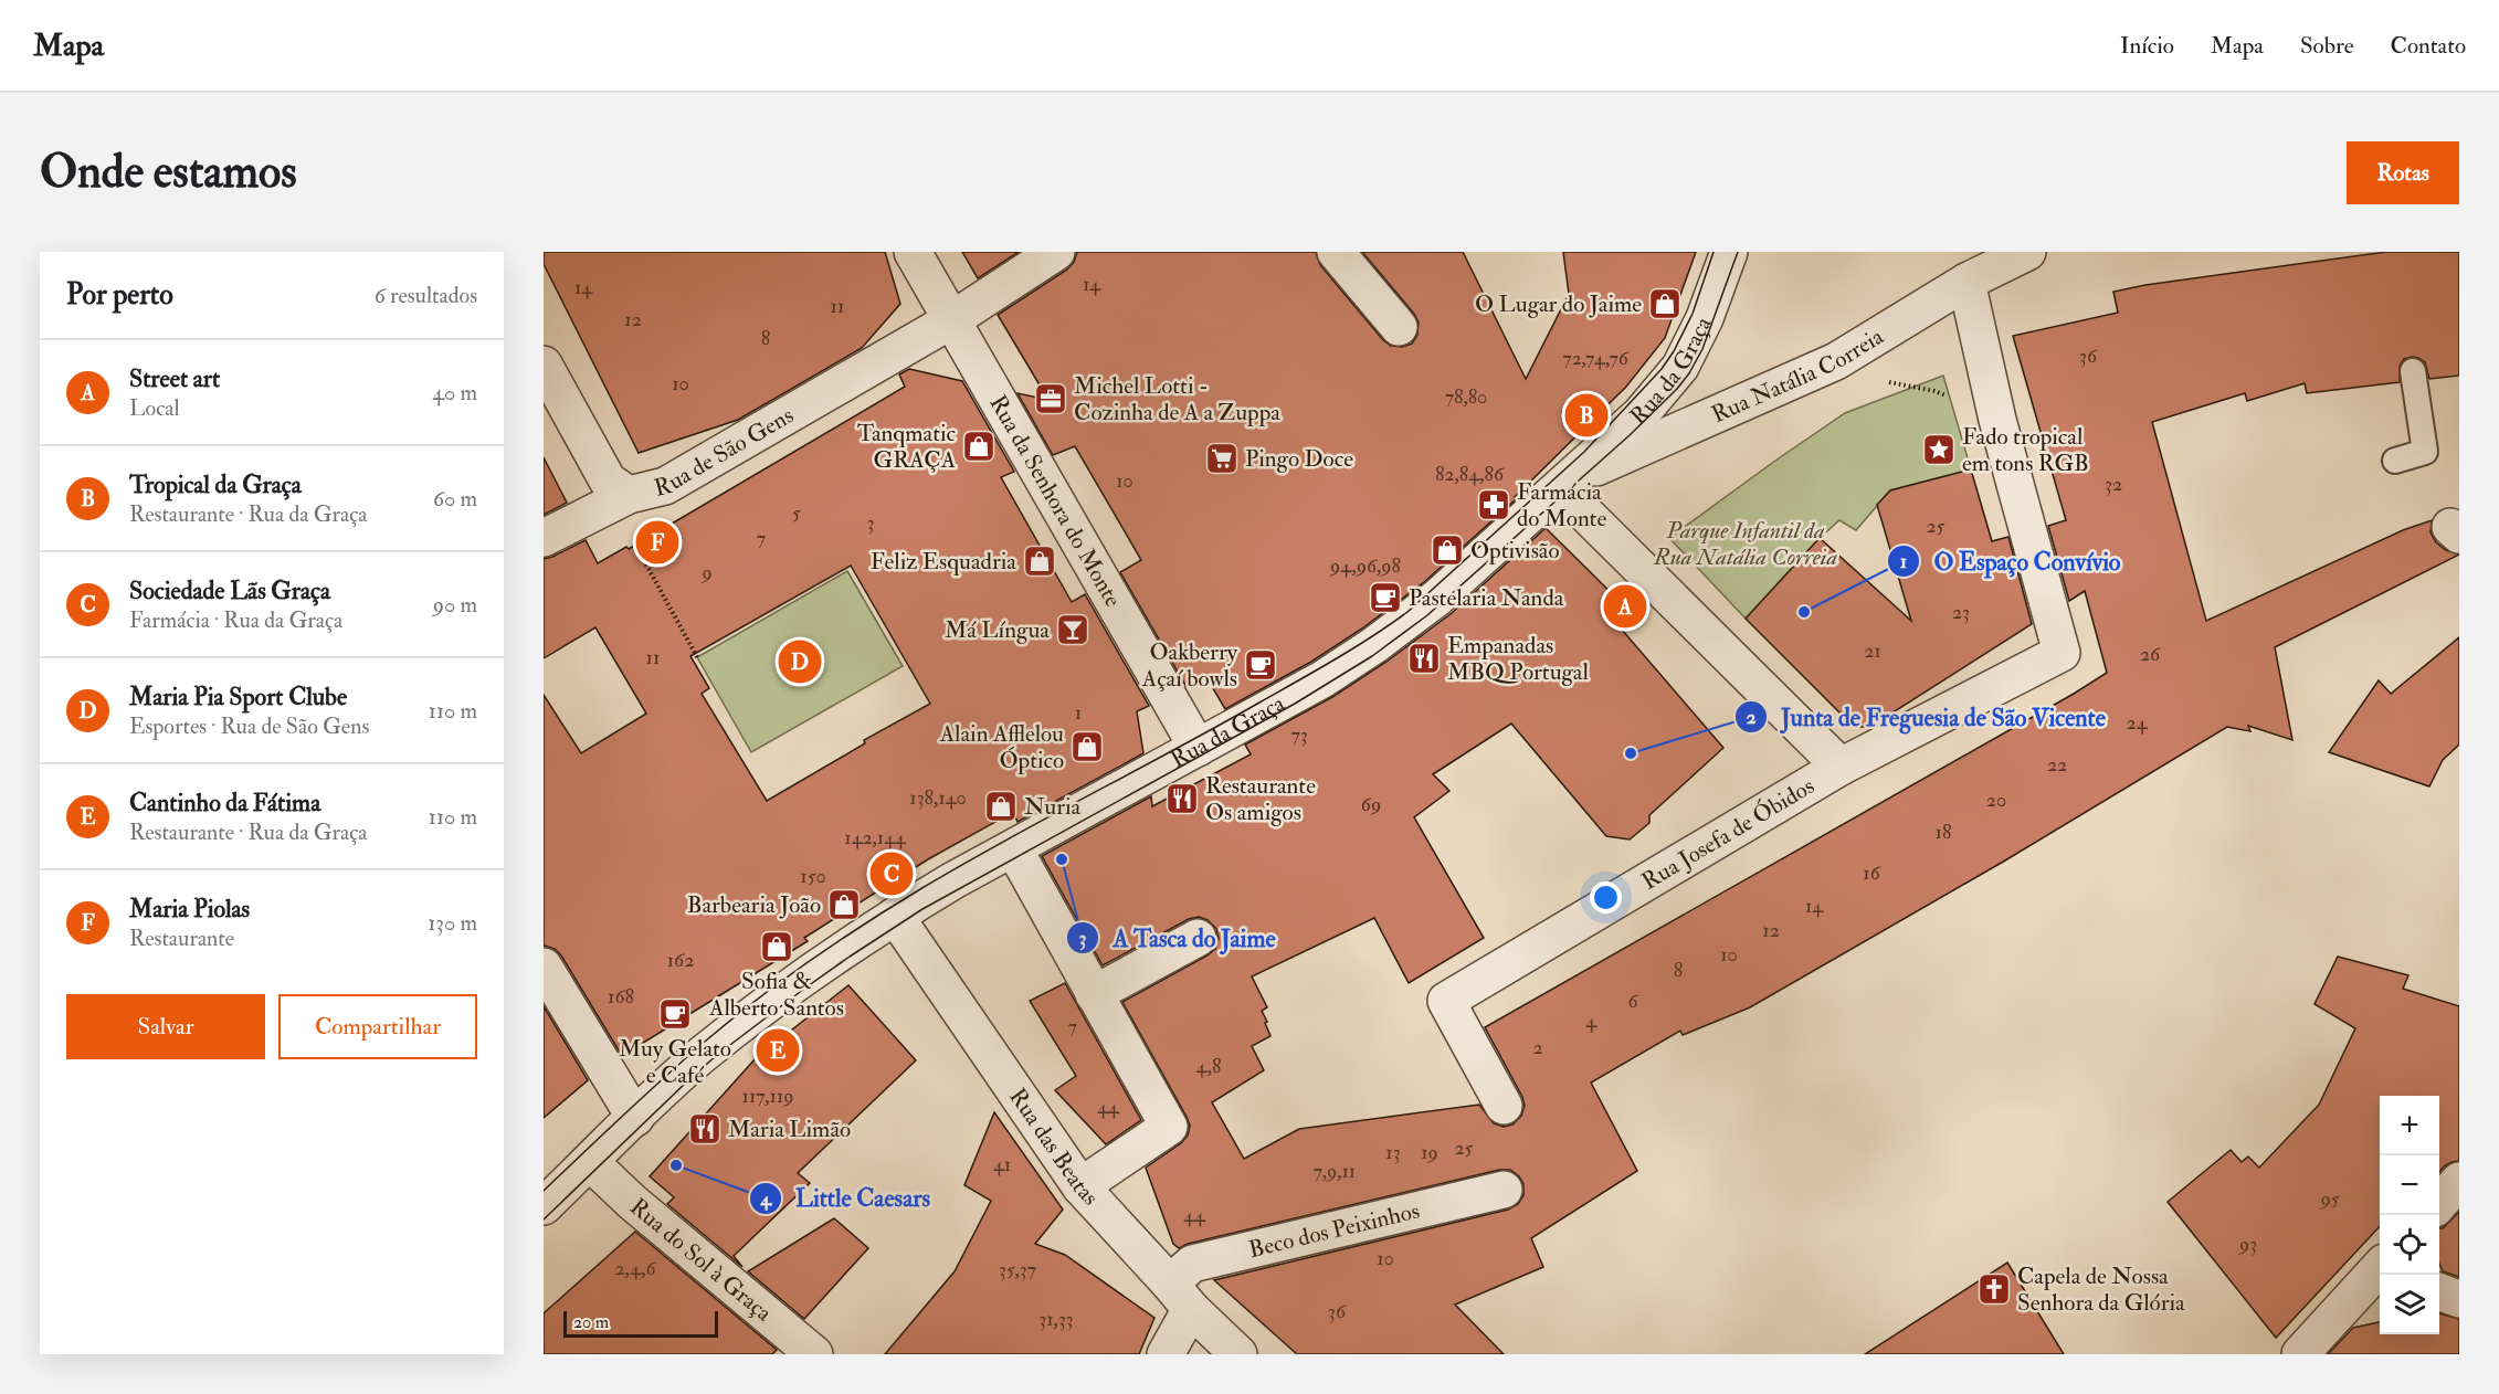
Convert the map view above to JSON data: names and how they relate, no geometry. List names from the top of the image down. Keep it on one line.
{"streets":{"street":["Rua da Graça","Rua Natália Correia","Rua de São Gens","Rua da Senhora do Monte","Rua Josefa de Óbidos","Rua das Beatas","Beco dos Peixinhos","Rua do Sol à Graça"]},"crossings":[["Rua da Graça","Rua Natália Correia"],["Rua da Graça","Rua da Senhora do Monte"],["Rua da Graça","Rua Josefa de Óbidos"],["Rua da Graça","Rua das Beatas"],["Rua da Graça","Rua do Sol à Graça"],["Rua Natália Correia","Rua Josefa de Óbidos"],["Rua de São Gens","Rua da Senhora do Monte"],["Rua das Beatas","Beco dos Peixinhos"]],"parks":["Parque Infantil da Rua Natália Correia"],"places":{"shop":["O Lugar do Jaime","Tanqmatic GRAÇA","Optivisão","Feliz Esquadria","Alain Afflelou Óptico","Nuria","Barbearia João","Sofia & Alberto Santos"],"office":["Michel Lotti - Cozinha de A a Zuppa"],"place":["Fado tropical em tons RGB"],"supermarket":["Pingo Doce"],"pharmacy":["Farmácia do Monte"],"cafe":["Pastelaria Nanda","Oakberry Açaí bowls","Muy Gelato e Café"],"other":["O Espaço Convívio","Junta de Freguesia de São Vicente","A Tasca do Jaime","Little Caesars"],"bar":["Má Língua"],"restaurant":["Empanadas MBQ Portugal","Restaurante Os amigos","Maria Limão"],"church":["Capela de Nossa Senhora da Glória"]},"house_numbers":["14","14","11","12","8","36","72,74,76","10","78,80","82,84,86","10","32","5","3","25","7","94,96,98","9","23","21","26","11","1","24","73","22","138,140","20","69","18","142,144","16","150","14","12","10","162","8","168","6","4","7","2","4,8","117,119","44","25","13","19","41","7,9,11","95","44","93","10","2,4,6","35,37","36","31,33"],"scale_bar":"20 m","page":{"header":"Mapa","nav":["Início","Mapa","Sobre","Contato"],"buttons":["Rotas",["Salvar","Compartilhar"]],"title":"Onde estamos","heading":["Por perto","6 resultados"],"list":[{"mark":"A","name":"Street art","note":"Local","value":"40 m"},{"mark":"B","name":"Tropical da Graça","note":"Restaurante · Rua da Graça","value":"60 m"},{"mark":"C","name":"Sociedade Lãs Graça","note":"Farmácia · Rua da Graça","value":"90 m"},{"mark":"D","name":"Maria Pia Sport Clube","note":"Esportes · Rua de São Gens","value":"110 m"},{"mark":"E","name":"Cantinho da Fátima","note":"Restaurante · Rua da Graça","value":"110 m"},{"mark":"F","name":"Maria Piolas","note":"Restaurante","value":"130 m"}],"pins":["B","F","A","D","C","E"],"map_buttons":["+","−"],"scale":"20 m"}}
